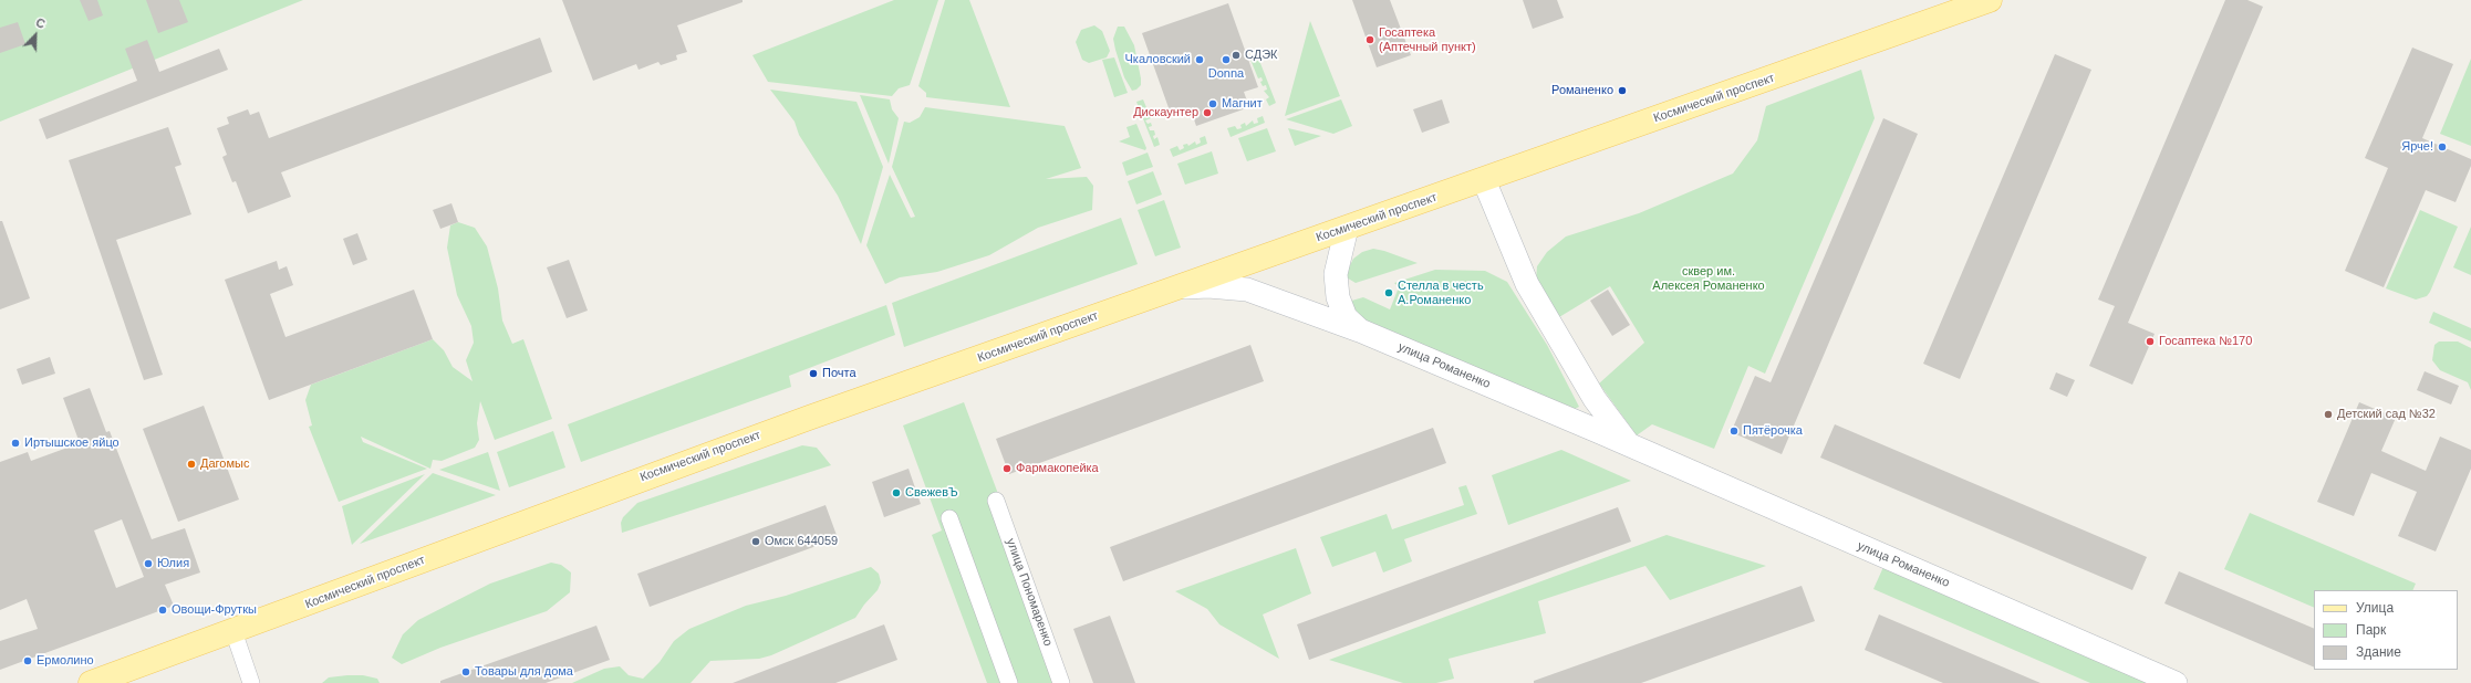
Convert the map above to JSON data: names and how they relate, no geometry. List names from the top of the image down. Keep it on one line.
{"streets":{"main road":["Космический проспект","улица Романенко"],"street":["улица Пономаренко"]},"crossings":[["Космический проспект","улица Романенко"]],"parks":["сквер им. Алексея Романенко"],"places":["Госаптека (Аптечный пункт)","СДЭК","Чкаловский","Donna","Романенко","Магнит","Дискаунтер","Ярче!","Стелла в честь А.Романенко","Госаптека №170","Почта","Детский сад №32","Пятёрочка","Иртышское яйцо","Дагомыс","Фармакопейка","СвежевЪ","Омск 644059","Юлия","Овощи-Фруткы","Ермолино","Товары для дома"],"legend":["Улица","Парк","Здание"],"north":"top right"}
